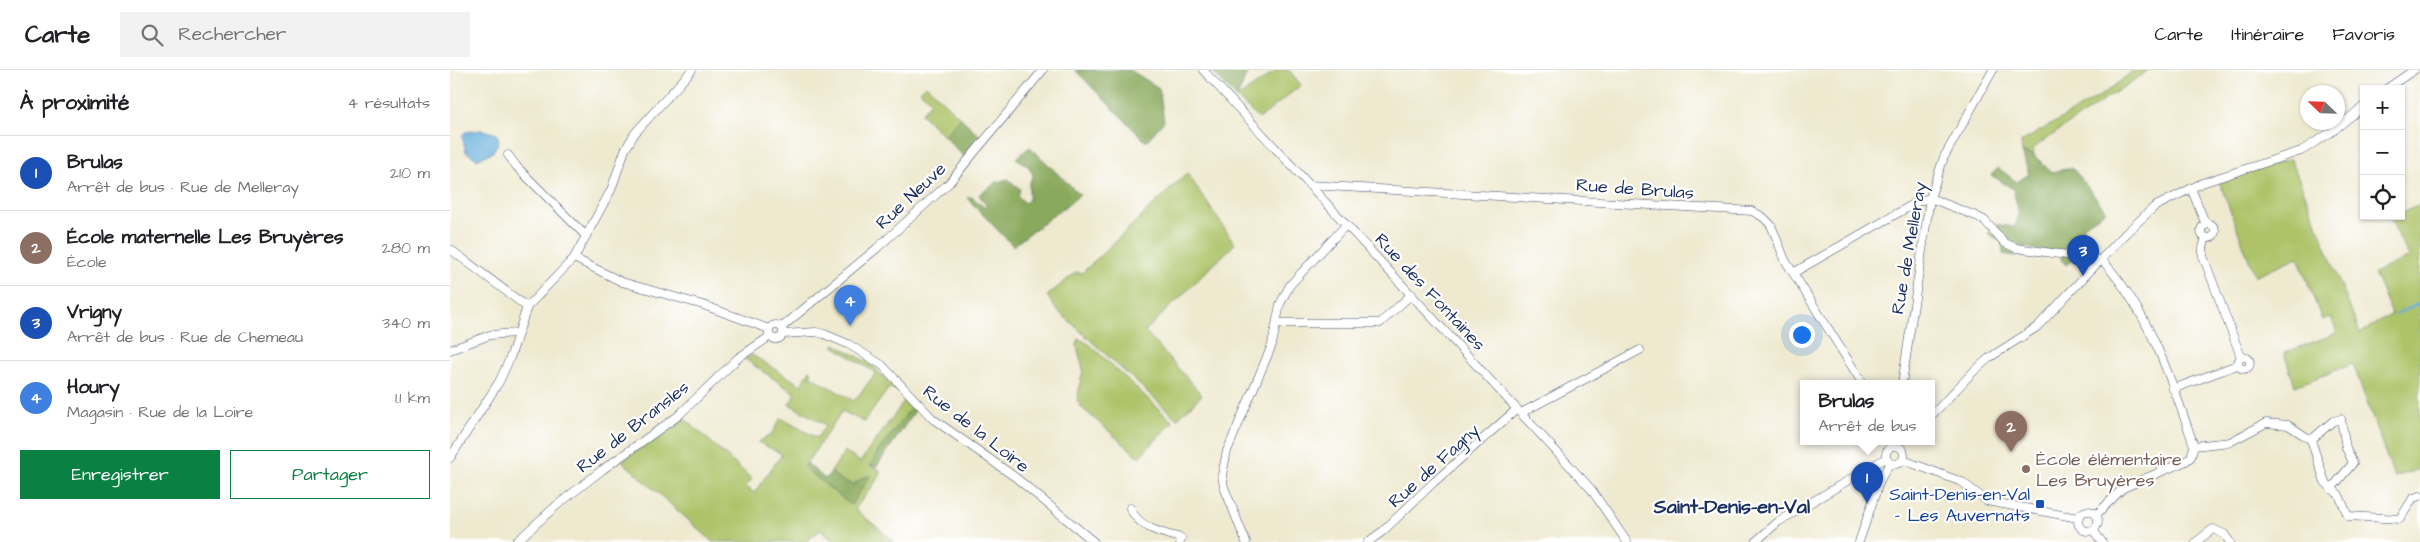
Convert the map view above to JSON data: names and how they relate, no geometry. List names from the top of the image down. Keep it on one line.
{"streets":{"street":["Rue de Brulas","Rue Neuve","Rue de Melleray","Rue des Fontaines","Rue de Bransles","Rue de la Loire","Rue de Fagny"]},"crossings":[["Rue de Brulas","Rue des Fontaines"],["Rue Neuve","Rue de la Loire"],["Rue des Fontaines","Rue de Fagny"]],"districts":["Saint-Denis-en-Val"],"places":{"other":["École élémentaire Les Bruyères"],"transit":["Saint-Denis-en-Val - Les Auvernats"]},"north":"top left","page":{"header":"Carte","search":"Rechercher","nav":["Carte","Itinéraire","Favoris"],"heading":["À proximité","4 résultats"],"map_buttons":["+","−"],"list":[{"mark":"1","name":"Brulas","note":"Arrêt de bus · Rue de Melleray","value":"210 m"},{"mark":"2","name":"École maternelle Les Bruyères","note":"École","value":"280 m"},{"mark":"3","name":"Vrigny","note":"Arrêt de bus · Rue de Chemeau","value":"340 m"},{"mark":"4","name":"Houry","note":"Magasin · Rue de la Loire","value":"1.1 km"}],"pins":["3","4","2","1"],"popup":["Brulas","Arrêt de bus"],"buttons":["Enregistrer","Partager"]}}
